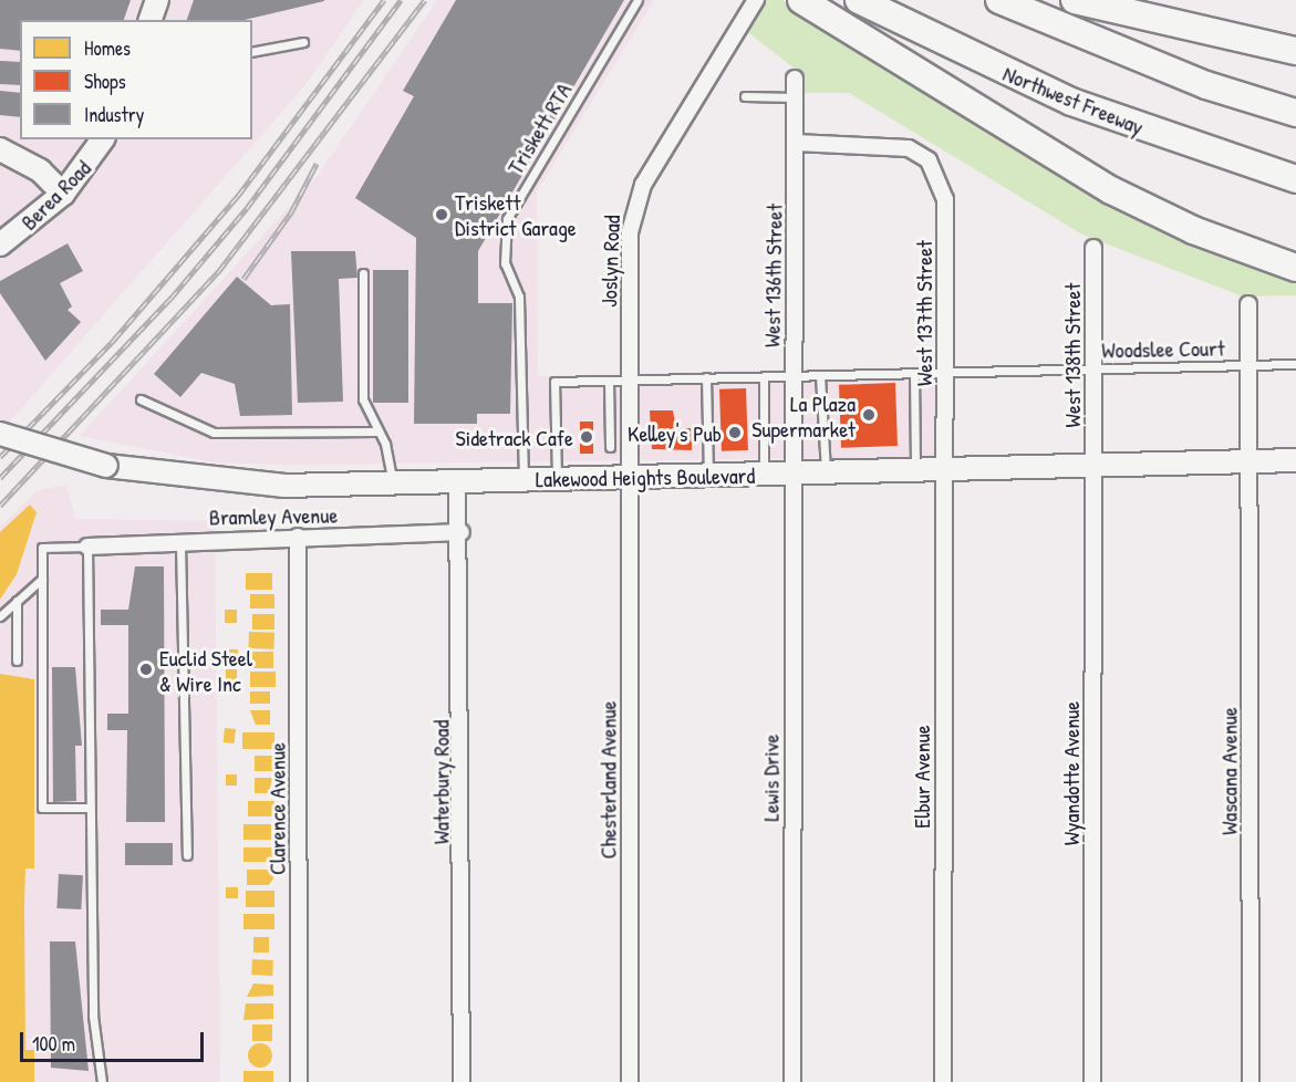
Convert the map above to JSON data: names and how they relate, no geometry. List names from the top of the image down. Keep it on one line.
{"streets":{"highway":["Northwest Freeway"],"main road":["Berea Road","Lakewood Heights Boulevard"],"street":["Joslyn Road","West 136th Street","West 137th Street","West 138th Street","Bramley Avenue","Wascana Avenue","Wyandotte Avenue","Elbur Avenue","Lewis Drive","Chesterland Avenue","Waterbury Road","Clarence Avenue"],"lane":["Triskett RTA","Woodslee Court"]},"crossings":[["Triskett RTA","Lakewood Heights Boulevard"],["Joslyn Road","Woodslee Court"],["Joslyn Road","Lakewood Heights Boulevard"],["Joslyn Road","Chesterland Avenue"],["West 136th Street","West 137th Street"],["West 136th Street","Woodslee Court"],["West 136th Street","Lakewood Heights Boulevard"],["West 136th Street","Lewis Drive"],["West 137th Street","Woodslee Court"],["West 137th Street","Lakewood Heights Boulevard"],["West 137th Street","Elbur Avenue"],["Woodslee Court","West 138th Street"],["Woodslee Court","Lakewood Heights Boulevard"],["Woodslee Court","Wascana Avenue"],["West 138th Street","Lakewood Heights Boulevard"],["West 138th Street","Wyandotte Avenue"],["Lakewood Heights Boulevard","Wascana Avenue"],["Lakewood Heights Boulevard","Wyandotte Avenue"],["Lakewood Heights Boulevard","Elbur Avenue"],["Lakewood Heights Boulevard","Lewis Drive"],["Lakewood Heights Boulevard","Chesterland Avenue"],["Lakewood Heights Boulevard","Waterbury Road"],["Bramley Avenue","Waterbury Road"],["Bramley Avenue","Clarence Avenue"]],"places":["Triskett District Garage","La Plaza Supermarket","Kelley's Pub","Sidetrack Cafe","Euclid Steel & Wire Inc"],"legend":["Homes","Shops","Industry"],"scale_bar":"100 m"}
